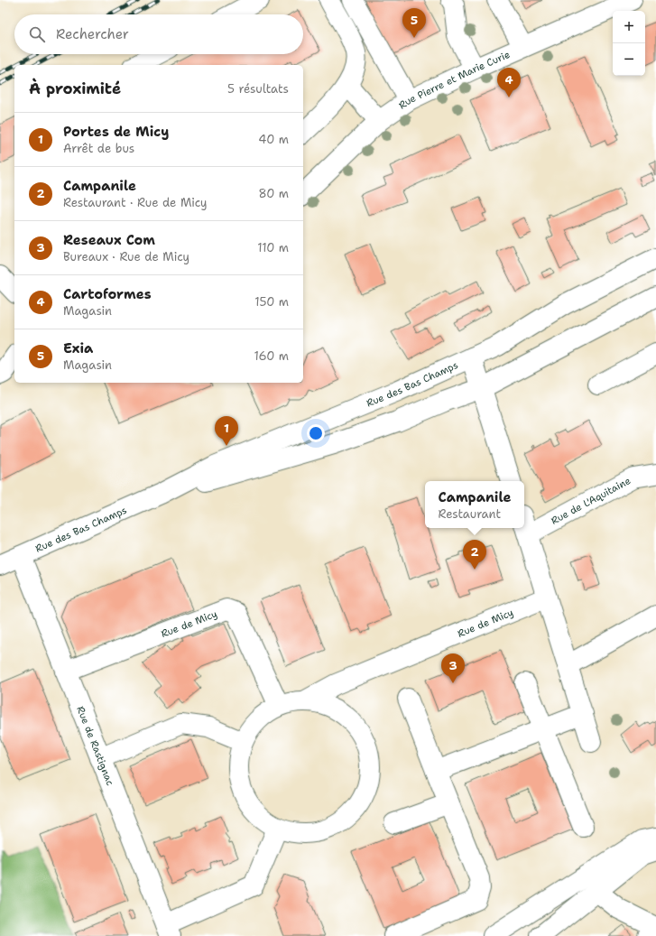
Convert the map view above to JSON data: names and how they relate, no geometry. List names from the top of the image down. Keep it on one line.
{"streets":{"main road":["Rue Pierre et Marie Curie","Rue des Bas Champs","Rue de L'Aquitaine","Rue de Micy","Rue de Rastignac"]},"crossings":[["Rue des Bas Champs","Rue de Rastignac"],["Rue de Micy","Rue de Rastignac"]],"page":{"pins":["5","4","1","2","3"],"map_buttons":["+","−"],"search":"Rechercher","heading":["À proximité","5 résultats"],"list":[{"mark":"1","name":"Portes de Micy","note":"Arrêt de bus","value":"40 m"},{"mark":"2","name":"Campanile","note":"Restaurant · Rue de Micy","value":"80 m"},{"mark":"3","name":"Reseaux Com","note":"Bureaux · Rue de Micy","value":"110 m"},{"mark":"4","name":"Cartoformes","note":"Magasin","value":"150 m"},{"mark":"5","name":"Exia","note":"Magasin","value":"160 m"}],"popup":["Campanile","Restaurant"]}}
